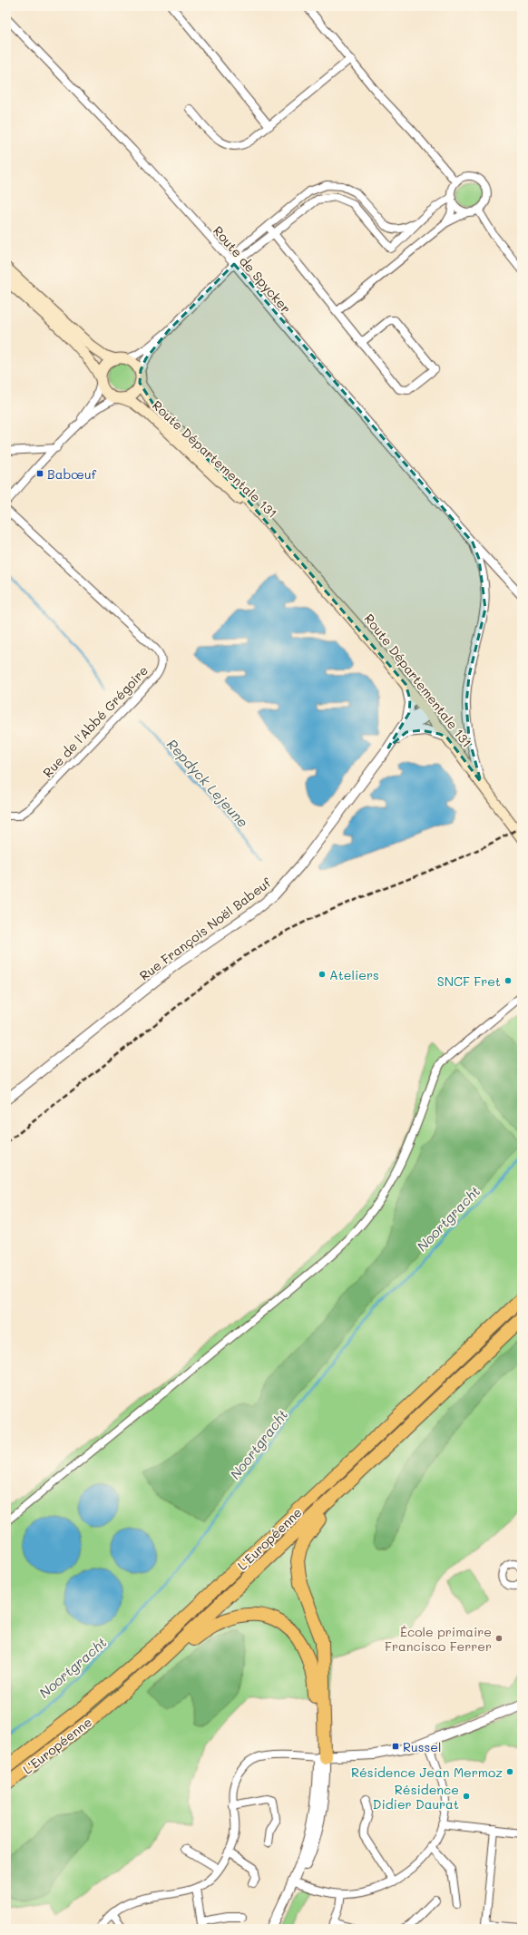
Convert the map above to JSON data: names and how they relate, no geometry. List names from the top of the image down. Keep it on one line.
{"streets":{"highway":["L'Européenne"],"main road":["Route Départementale 131"],"street":["Route de Spycker","Rue de l'Abbé Grégoire","Rue François Noël Babeuf"]},"crossings":[["Route de Spycker","Route Départementale 131"],["Route Départementale 131","Rue François Noël Babeuf"]],"water":["Repdyck Lejeune","Noortgracht"],"places":{"transit":["Babœuf","Russel"],"other":["Ateliers","SNCF Fret","École primaire Francisco Ferrer","Résidence Jean Mermoz","Résidence Didier Daurat"]}}
